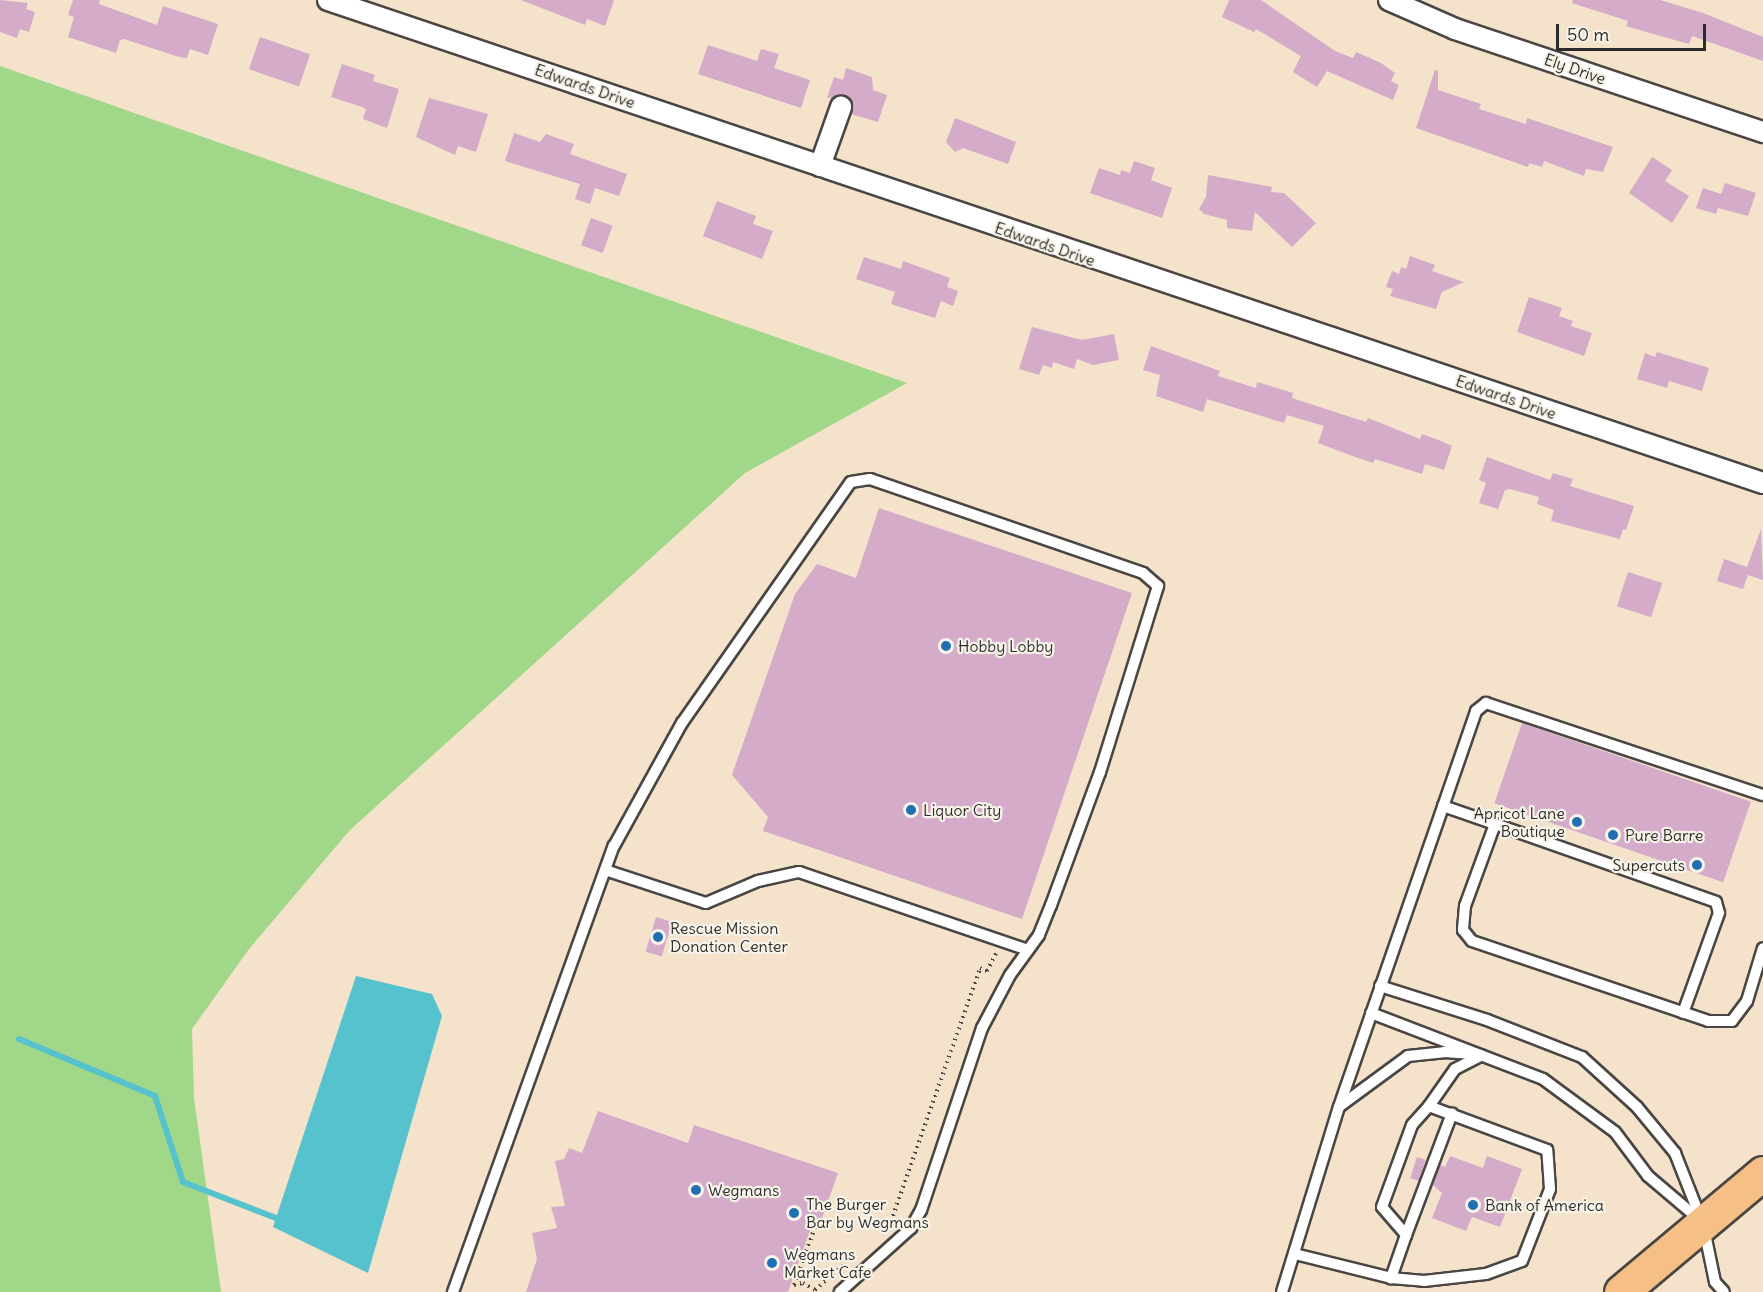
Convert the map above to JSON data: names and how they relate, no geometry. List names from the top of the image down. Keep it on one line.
{"streets":{"street":["Ely Drive","Edwards Drive"]},"places":["Hobby Lobby","Liquor City","Apricot Lane Boutique","Pure Barre","Supercuts","Rescue Mission Donation Center","Wegmans","Bank of America","The Burger Bar by Wegmans","Wegmans Market Cafe"],"scale_bar":"50 m"}
